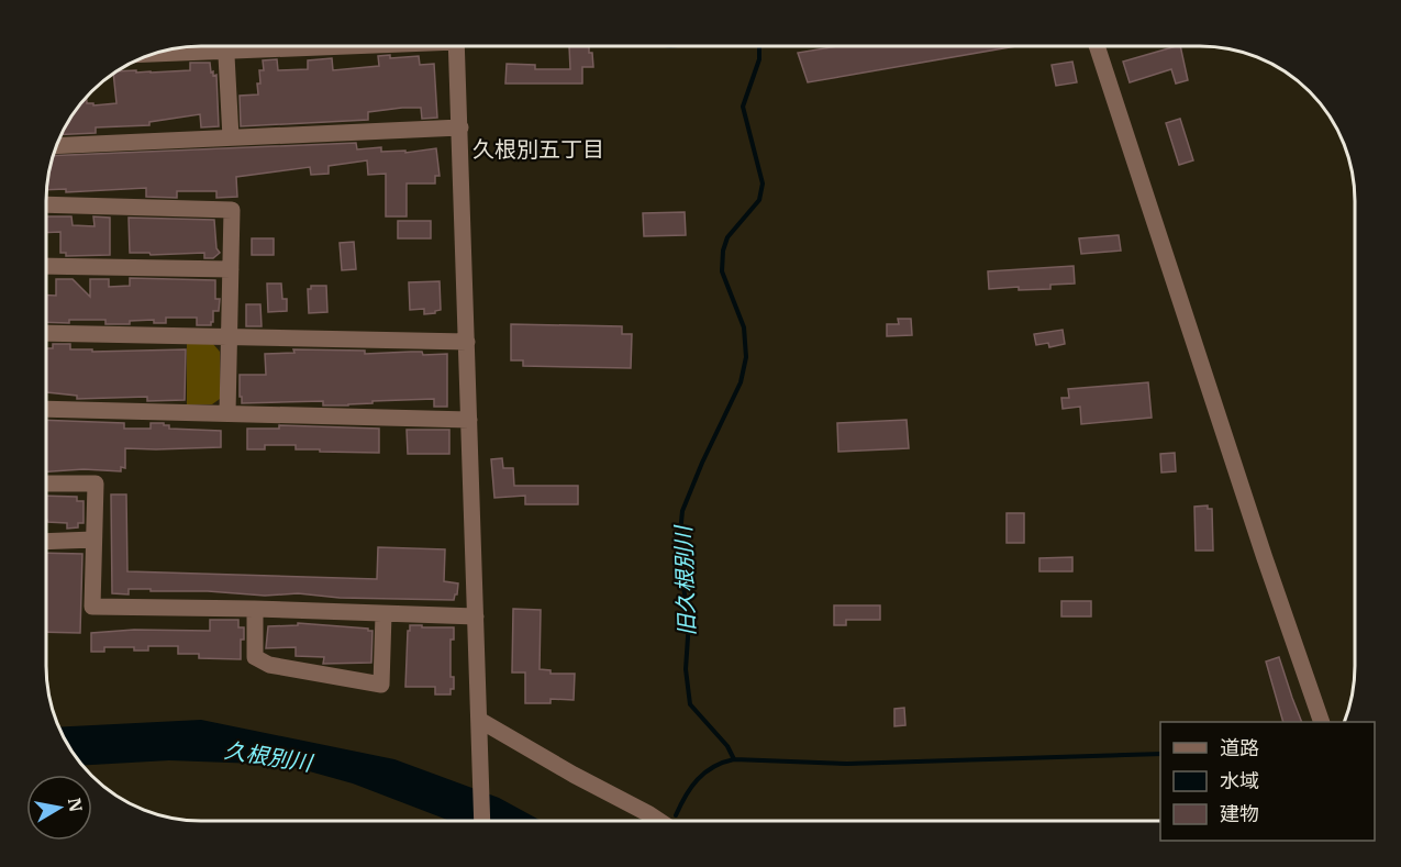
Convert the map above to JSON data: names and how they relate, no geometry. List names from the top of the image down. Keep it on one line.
{"districts":["久根別五丁目"],"water":["旧久根別川","久根別川"],"legend":["道路","水域","建物"],"north":"right"}
